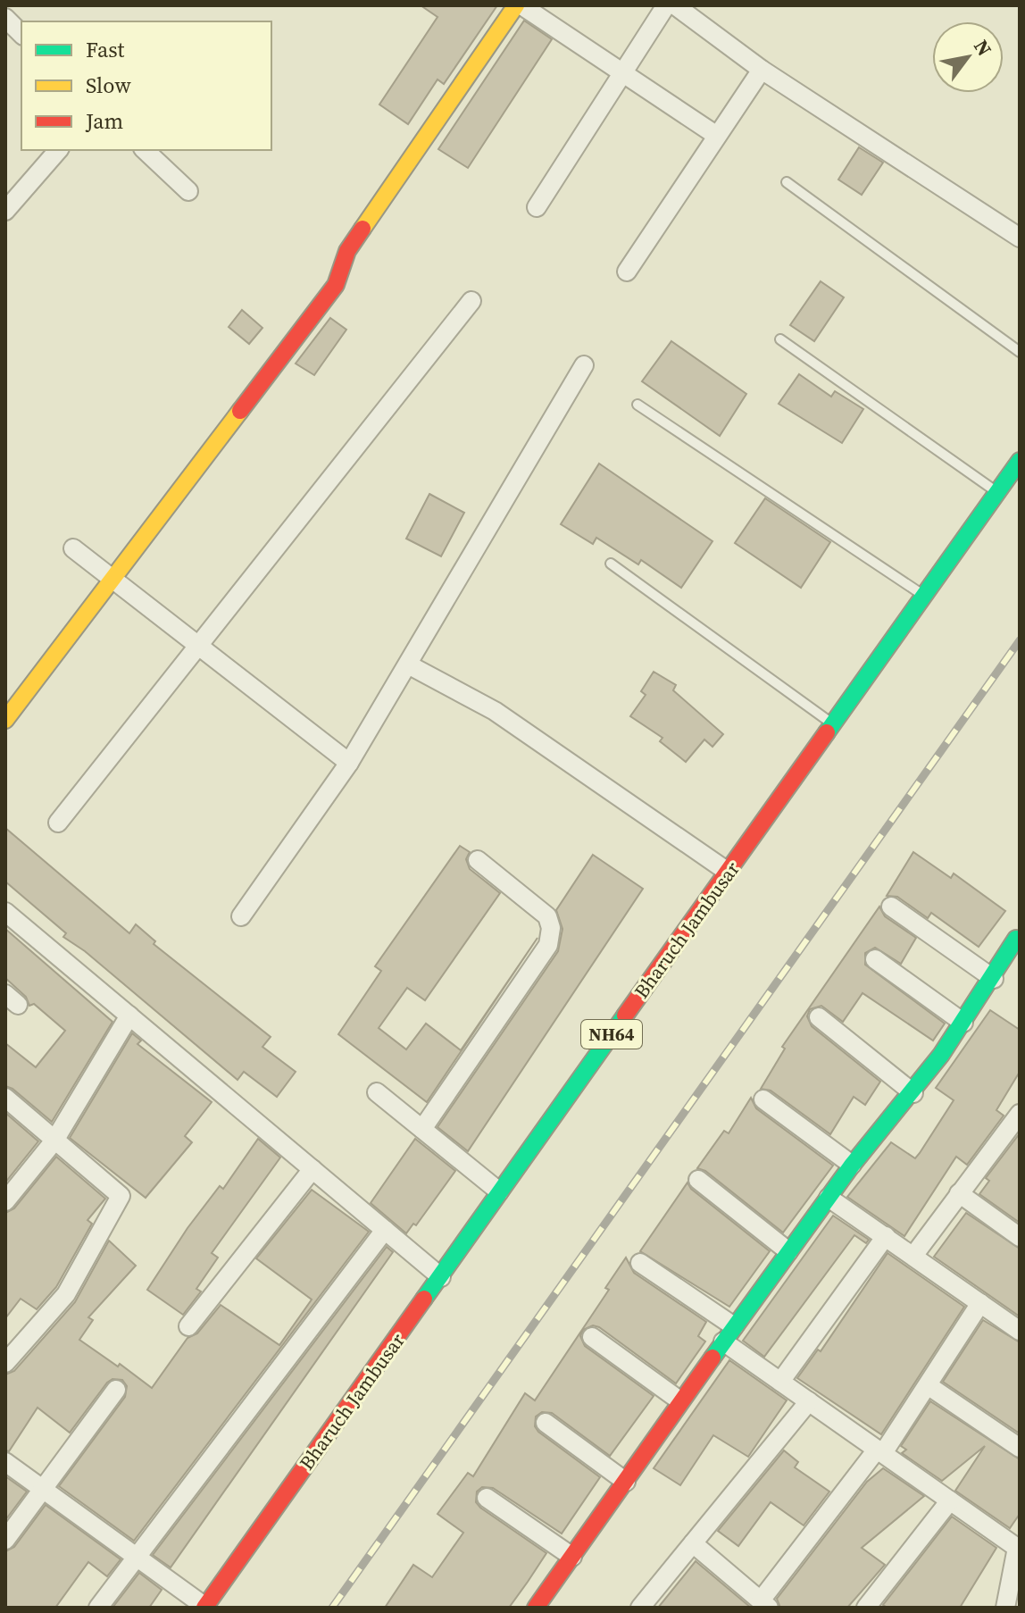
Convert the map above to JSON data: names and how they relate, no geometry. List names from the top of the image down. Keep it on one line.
{"streets":{"main road":["Bharuch Jambusar","NH64"]},"legend":["Fast","Slow","Jam"],"north":"top right"}
